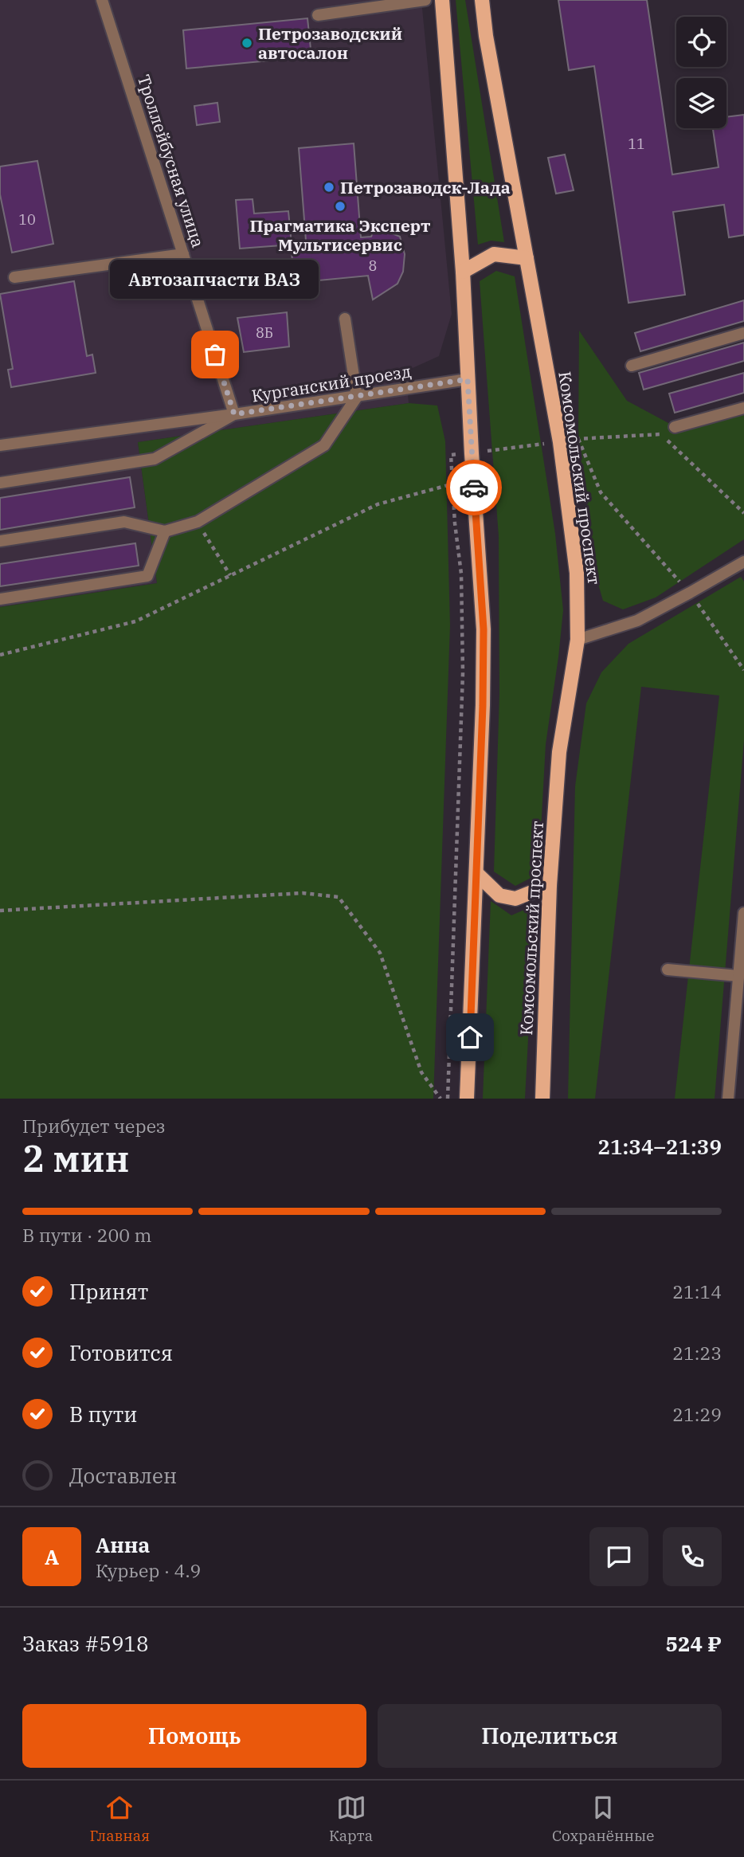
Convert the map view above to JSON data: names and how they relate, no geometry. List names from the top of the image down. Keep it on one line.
{"streets":{"main road":["Комсомольский проспект"],"street":["Троллейбусная улица","Курганский проезд"]},"crossings":[["Троллейбусная улица","Курганский проезд"]],"places":["Петрозаводский автосалон","Петрозаводск-Лада","Прагматика Эксперт Мультисервис","Автозапчасти ВАЗ"],"house_numbers":["11","10","8","8Б"],"page":{"bubble":"Автозапчасти ВАЗ","heading":["2 мин","Прибудет через","21:34–21:39"],"panel":["Анна","Курьер · 4.9","Заказ #5918","524 ₽"],"bar":"В пути · 200 m","list":[["Принят","21:14"],["Готовится","21:23"],["В пути","21:29"],"Доставлен"],"round":"А","buttons":["Помощь","Поделиться"],"tabs":["Главная","Карта","Сохранённые"]}}
